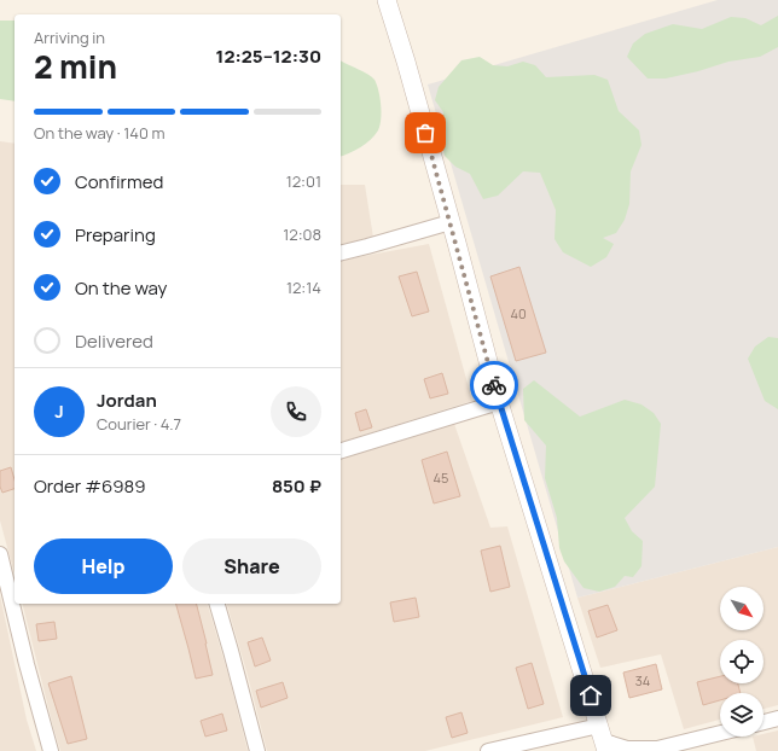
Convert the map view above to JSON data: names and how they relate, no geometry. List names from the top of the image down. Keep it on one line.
{"house_numbers":["40","45","34"],"north":"bottom right","page":{"heading":["2 min","Arriving in","12:25–12:30"],"panel":["Jordan","Courier · 4.7","Order #6989","850 ₽"],"bar":"On the way · 140 m","list":[["Confirmed","12:01"],["Preparing","12:08"],["On the way","12:14"],"Delivered"],"round":"J","buttons":["Help","Share"]}}
